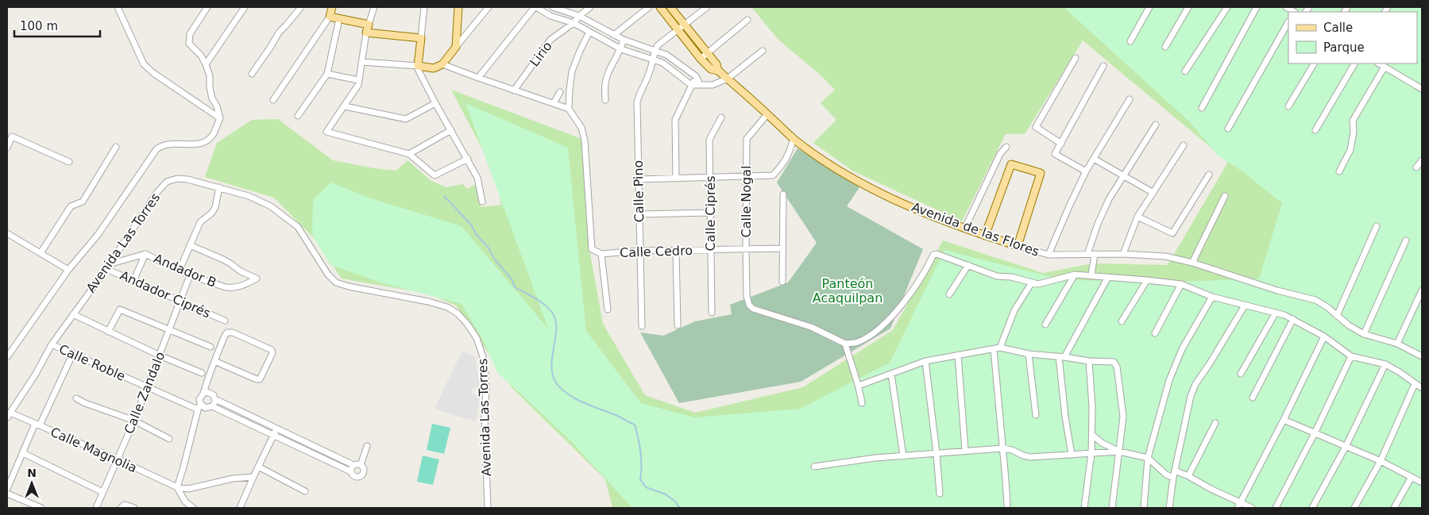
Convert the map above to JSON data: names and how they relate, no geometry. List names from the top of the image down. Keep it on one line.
{"streets":{"main road":["Avenida de las Flores"],"street":["Lirio","Calle Pino","Calle Nogal","Calle Ciprés","Avenida Las Torres","Calle Cedro","Andador B","Andador Ciprés","Calle Roble","Calle Zandalo","Calle Magnolia"]},"crossings":[["Calle Pino","Calle Cedro"],["Calle Nogal","Avenida de las Flores"],["Calle Nogal","Calle Cedro"],["Calle Ciprés","Calle Cedro"],["Avenida Las Torres","Andador Ciprés"],["Avenida Las Torres","Calle Roble"],["Avenida Las Torres","Calle Magnolia"],["Andador B","Calle Zandalo"],["Andador Ciprés","Calle Zandalo"],["Calle Roble","Calle Zandalo"],["Calle Zandalo","Calle Magnolia"]],"parks":["Panteón Acaquilpan"],"legend":["Calle","Parque"],"scale_bar":"100 m","north":"top"}
